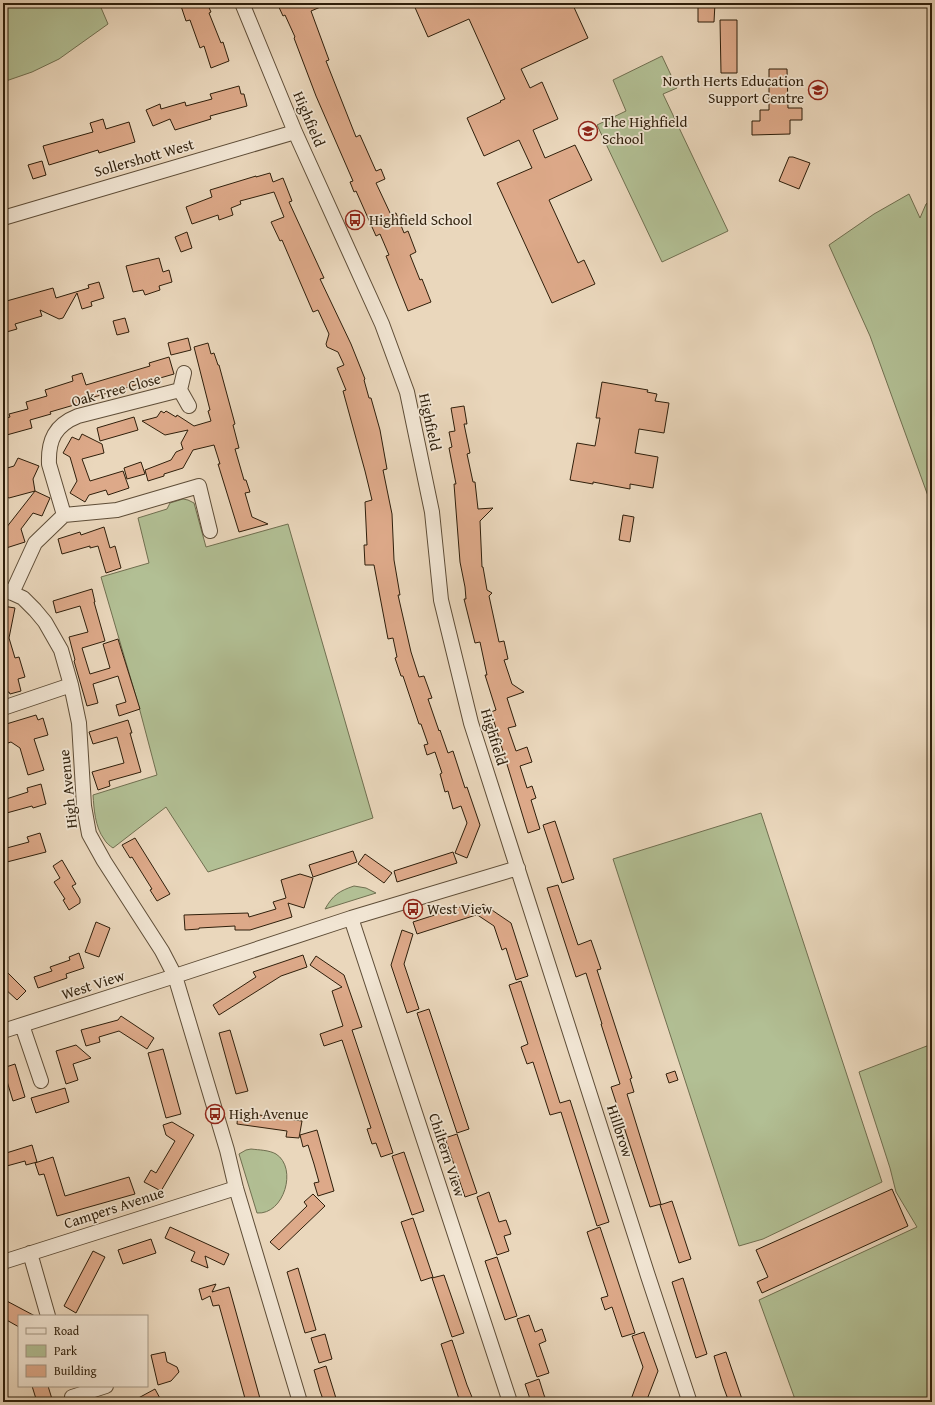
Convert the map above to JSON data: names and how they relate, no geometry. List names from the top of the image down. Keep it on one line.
{"streets":{"street":["Highfield","Sollershott West","Oak Tree Close","High Avenue","West View","Hillbrow","Chiltern View","Campers Avenue"]},"crossings":[["Highfield","Sollershott West"],["Highfield","West View"],["Highfield","Hillbrow"],["High Avenue","West View"],["High Avenue","Campers Avenue"],["West View","Hillbrow"],["West View","Chiltern View"]],"places":{"school or university":["North Herts Education Support Centre","The Highfield School"],"bus stop":["Highfield School","West View","High Avenue"]},"legend":["Road","Park","Building"]}
